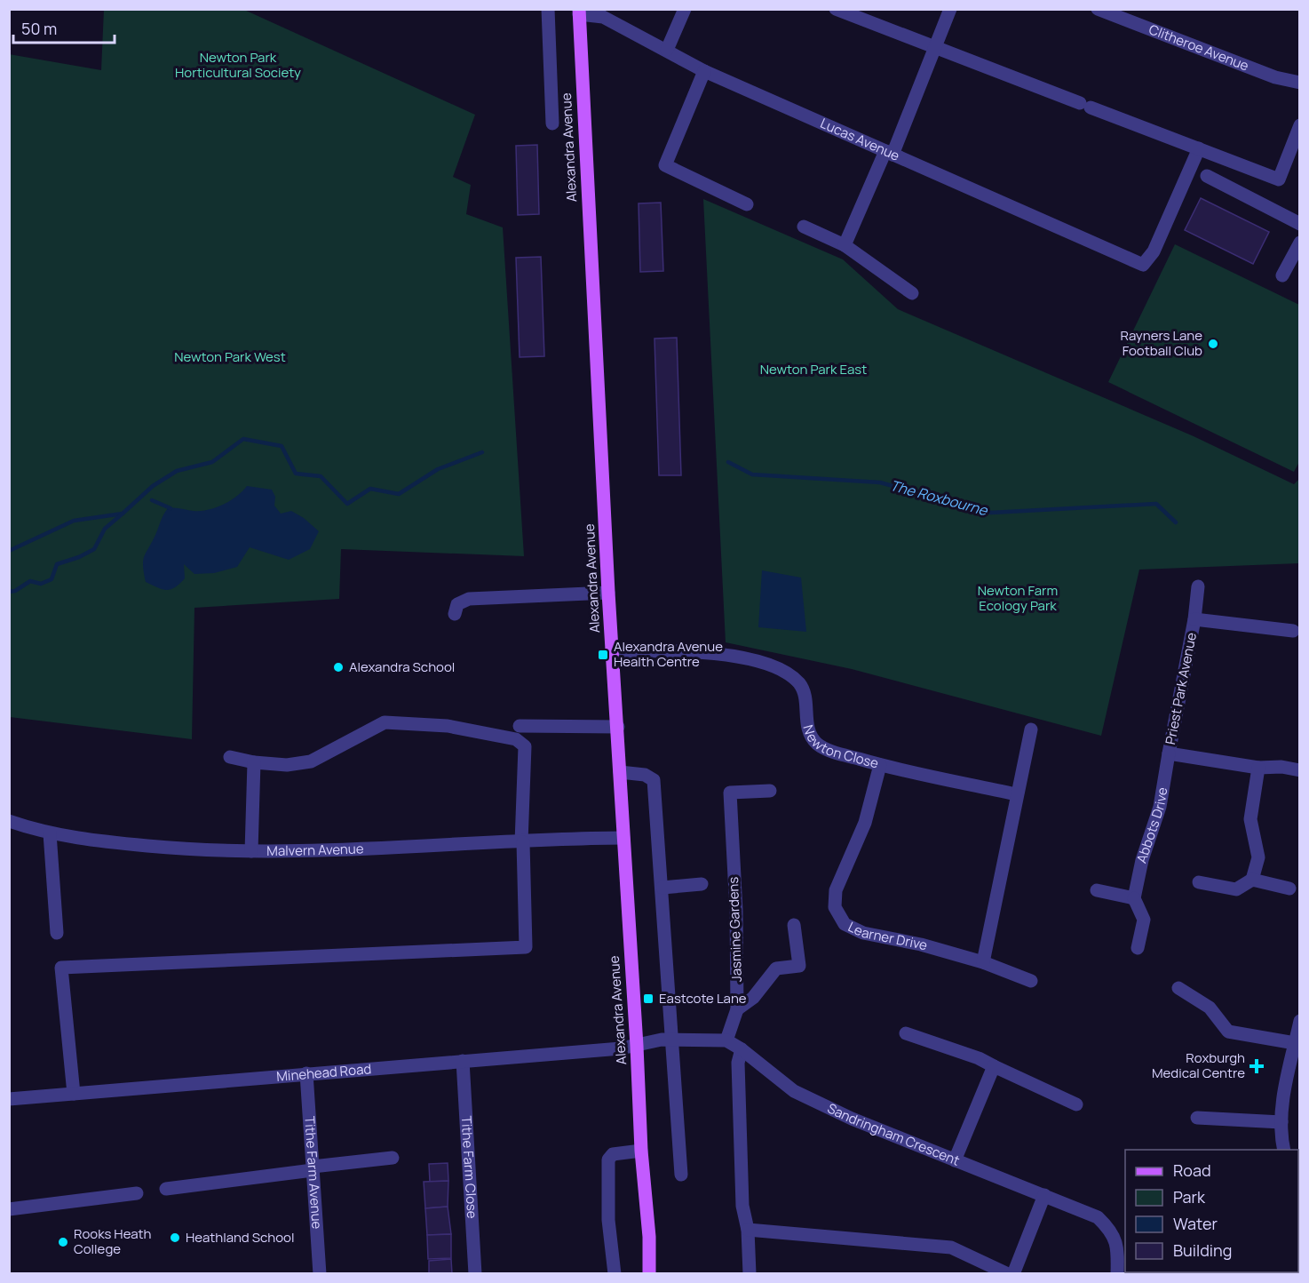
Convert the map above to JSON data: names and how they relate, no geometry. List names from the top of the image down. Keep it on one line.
{"streets":{"main road":["Alexandra Avenue"],"street":["Clitheroe Avenue","Lucas Avenue","Priest Park Avenue","Newton Close","Abbots Drive","Malvern Avenue","Jasmine Gardens","Learner Drive","Minehead Road","Sandringham Crescent","Tithe Farm Close","Tithe Farm Avenue"]},"crossings":[["Lucas Avenue","Alexandra Avenue"],["Alexandra Avenue","Newton Close"],["Alexandra Avenue","Malvern Avenue"],["Alexandra Avenue","Minehead Road"],["Alexandra Avenue","Sandringham Crescent"],["Priest Park Avenue","Abbots Drive"],["Newton Close","Learner Drive"],["Jasmine Gardens","Sandringham Crescent"],["Minehead Road","Sandringham Crescent"],["Minehead Road","Tithe Farm Close"],["Minehead Road","Tithe Farm Avenue"]],"water":["The Roxbourne"],"parks":["Newton Park Horticultural Society","Newton Park West","Newton Park East","Newton Farm Ecology Park"],"places":{"other":["Rayners Lane Football Club","Alexandra School","Heathland School","Rooks Heath College"],"transit":["Alexandra Avenue Health Centre","Eastcote Lane"],"health":["Roxburgh Medical Centre"]},"legend":["Road","Park","Water","Building"],"scale_bar":"50 m"}
